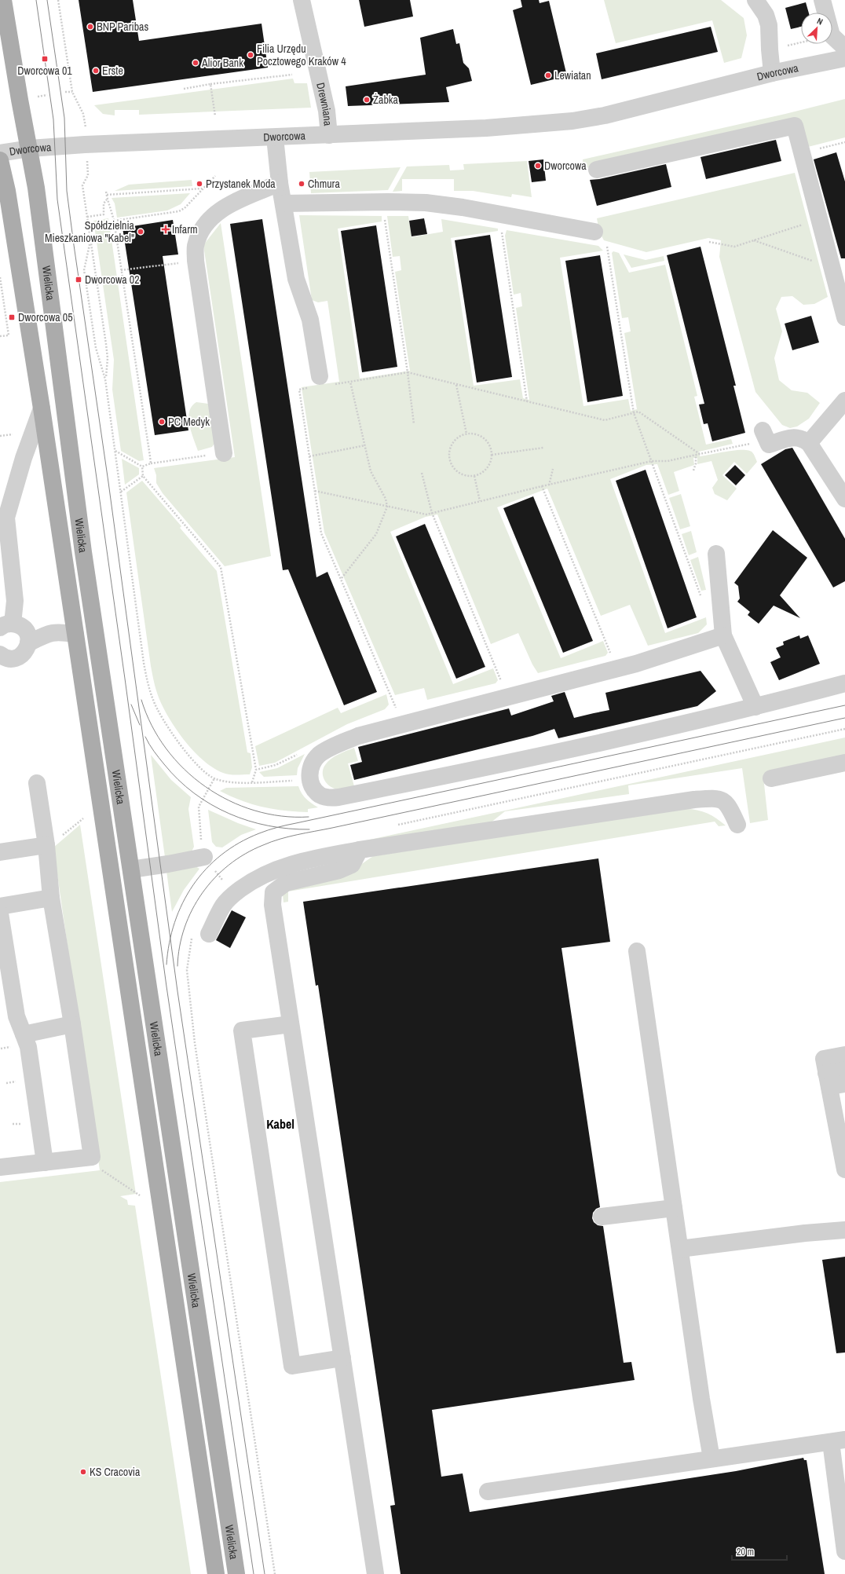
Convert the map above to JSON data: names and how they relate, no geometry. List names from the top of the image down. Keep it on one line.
{"streets":{"main road":["Wielicka"],"street":["Dworcowa","Drewniana"]},"crossings":[["Dworcowa","Drewniana"],["Dworcowa","Wielicka"]],"districts":["Kabel"],"places":{"other":["BNP Paribas","Filia Urzędu Pocztowego Kraków 4","Alior Bank","Erste","Lewiatan","Żabka","Dworcowa","Przystanek Moda","Chmura","Spółdzielnia Mieszkaniowa \"Kabel\"","PC Medyk","KS Cracovia"],"transit":["Dworcowa 01","Dworcowa 02","Dworcowa 05"],"health":["Infarm"]},"scale_bar":"20 m","north":"top right"}
